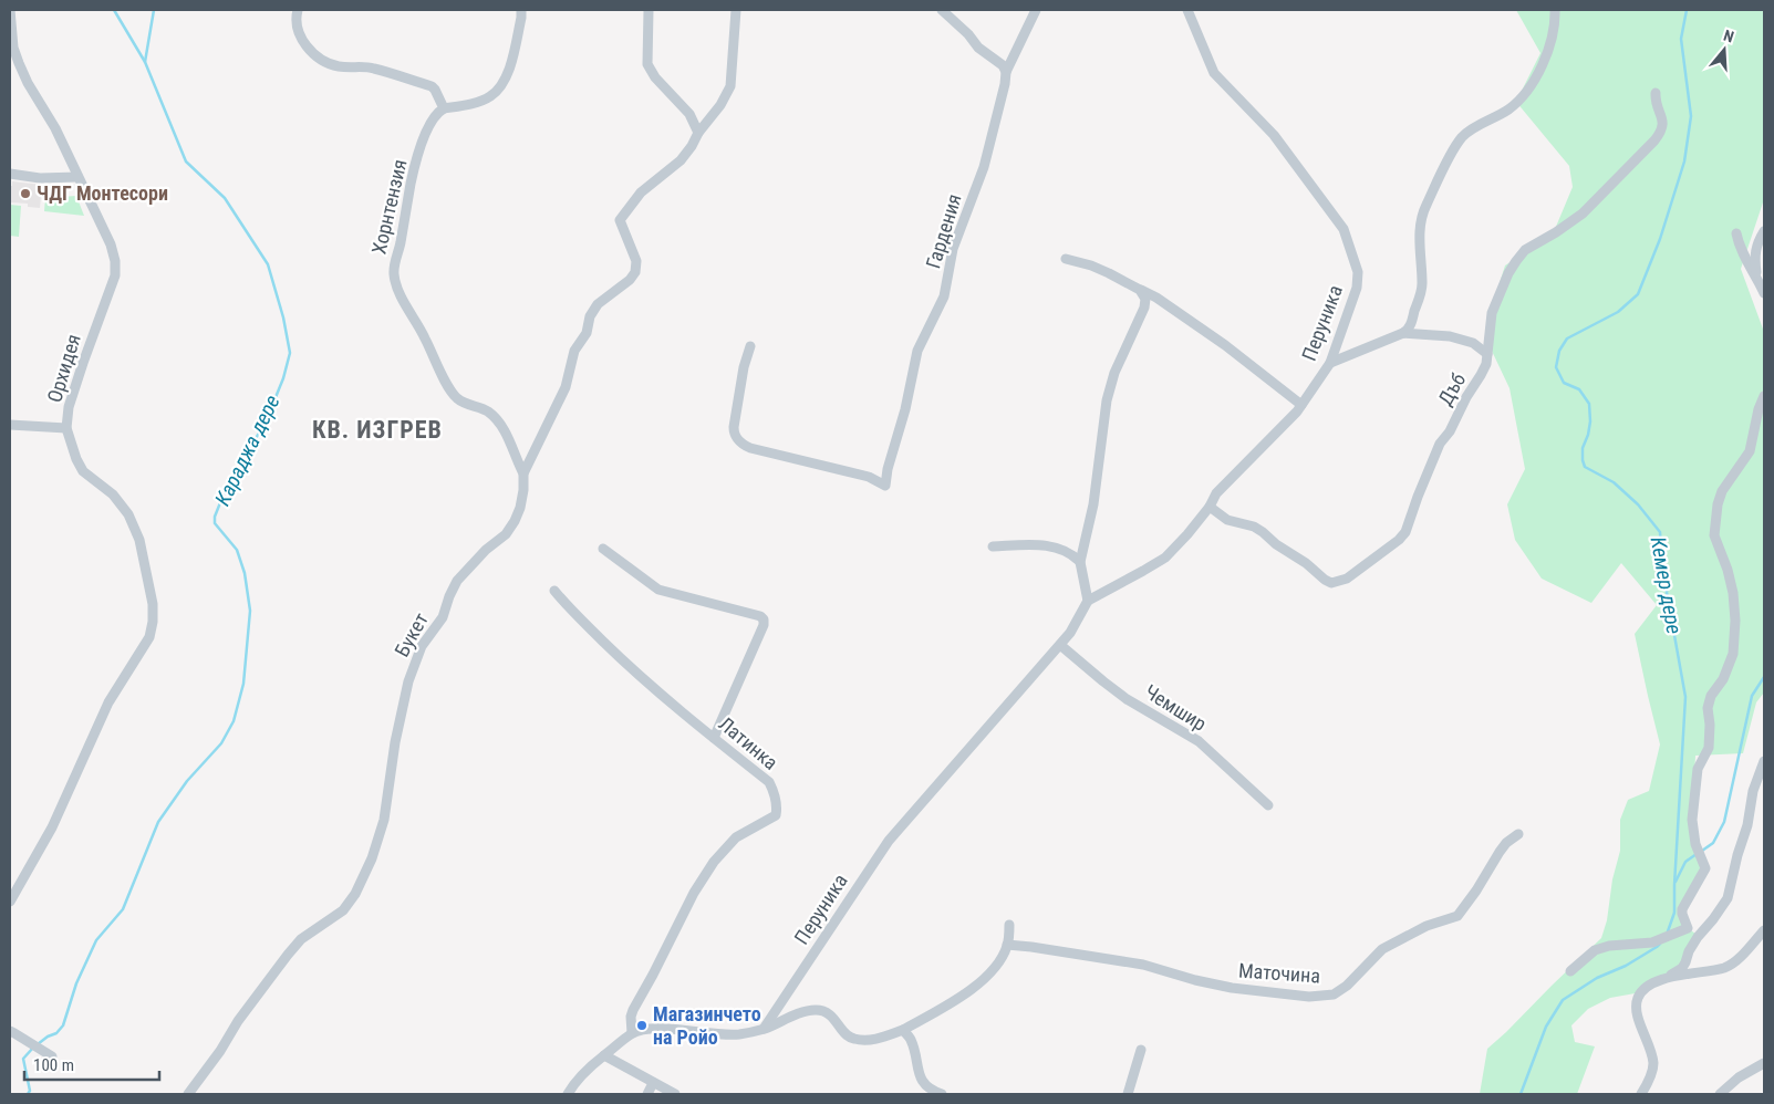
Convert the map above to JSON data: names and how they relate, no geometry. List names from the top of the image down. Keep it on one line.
{"streets":{"street":["Хорнтензия","Гардения","Перуника","Орхидея","Дъб","Букет","Чемшир","Латинка","Маточина"]},"crossings":[["Хорнтензия","Букет"],["Перуника","Дъб"],["Перуника","Чемшир"]],"districts":["КВ. ИЗГРЕВ"],"water":["Караджа дере","Кемер дере"],"places":["ЧДГ Монтесори","Магазинчето на Ройо"],"scale_bar":"100 m","north":"top"}
